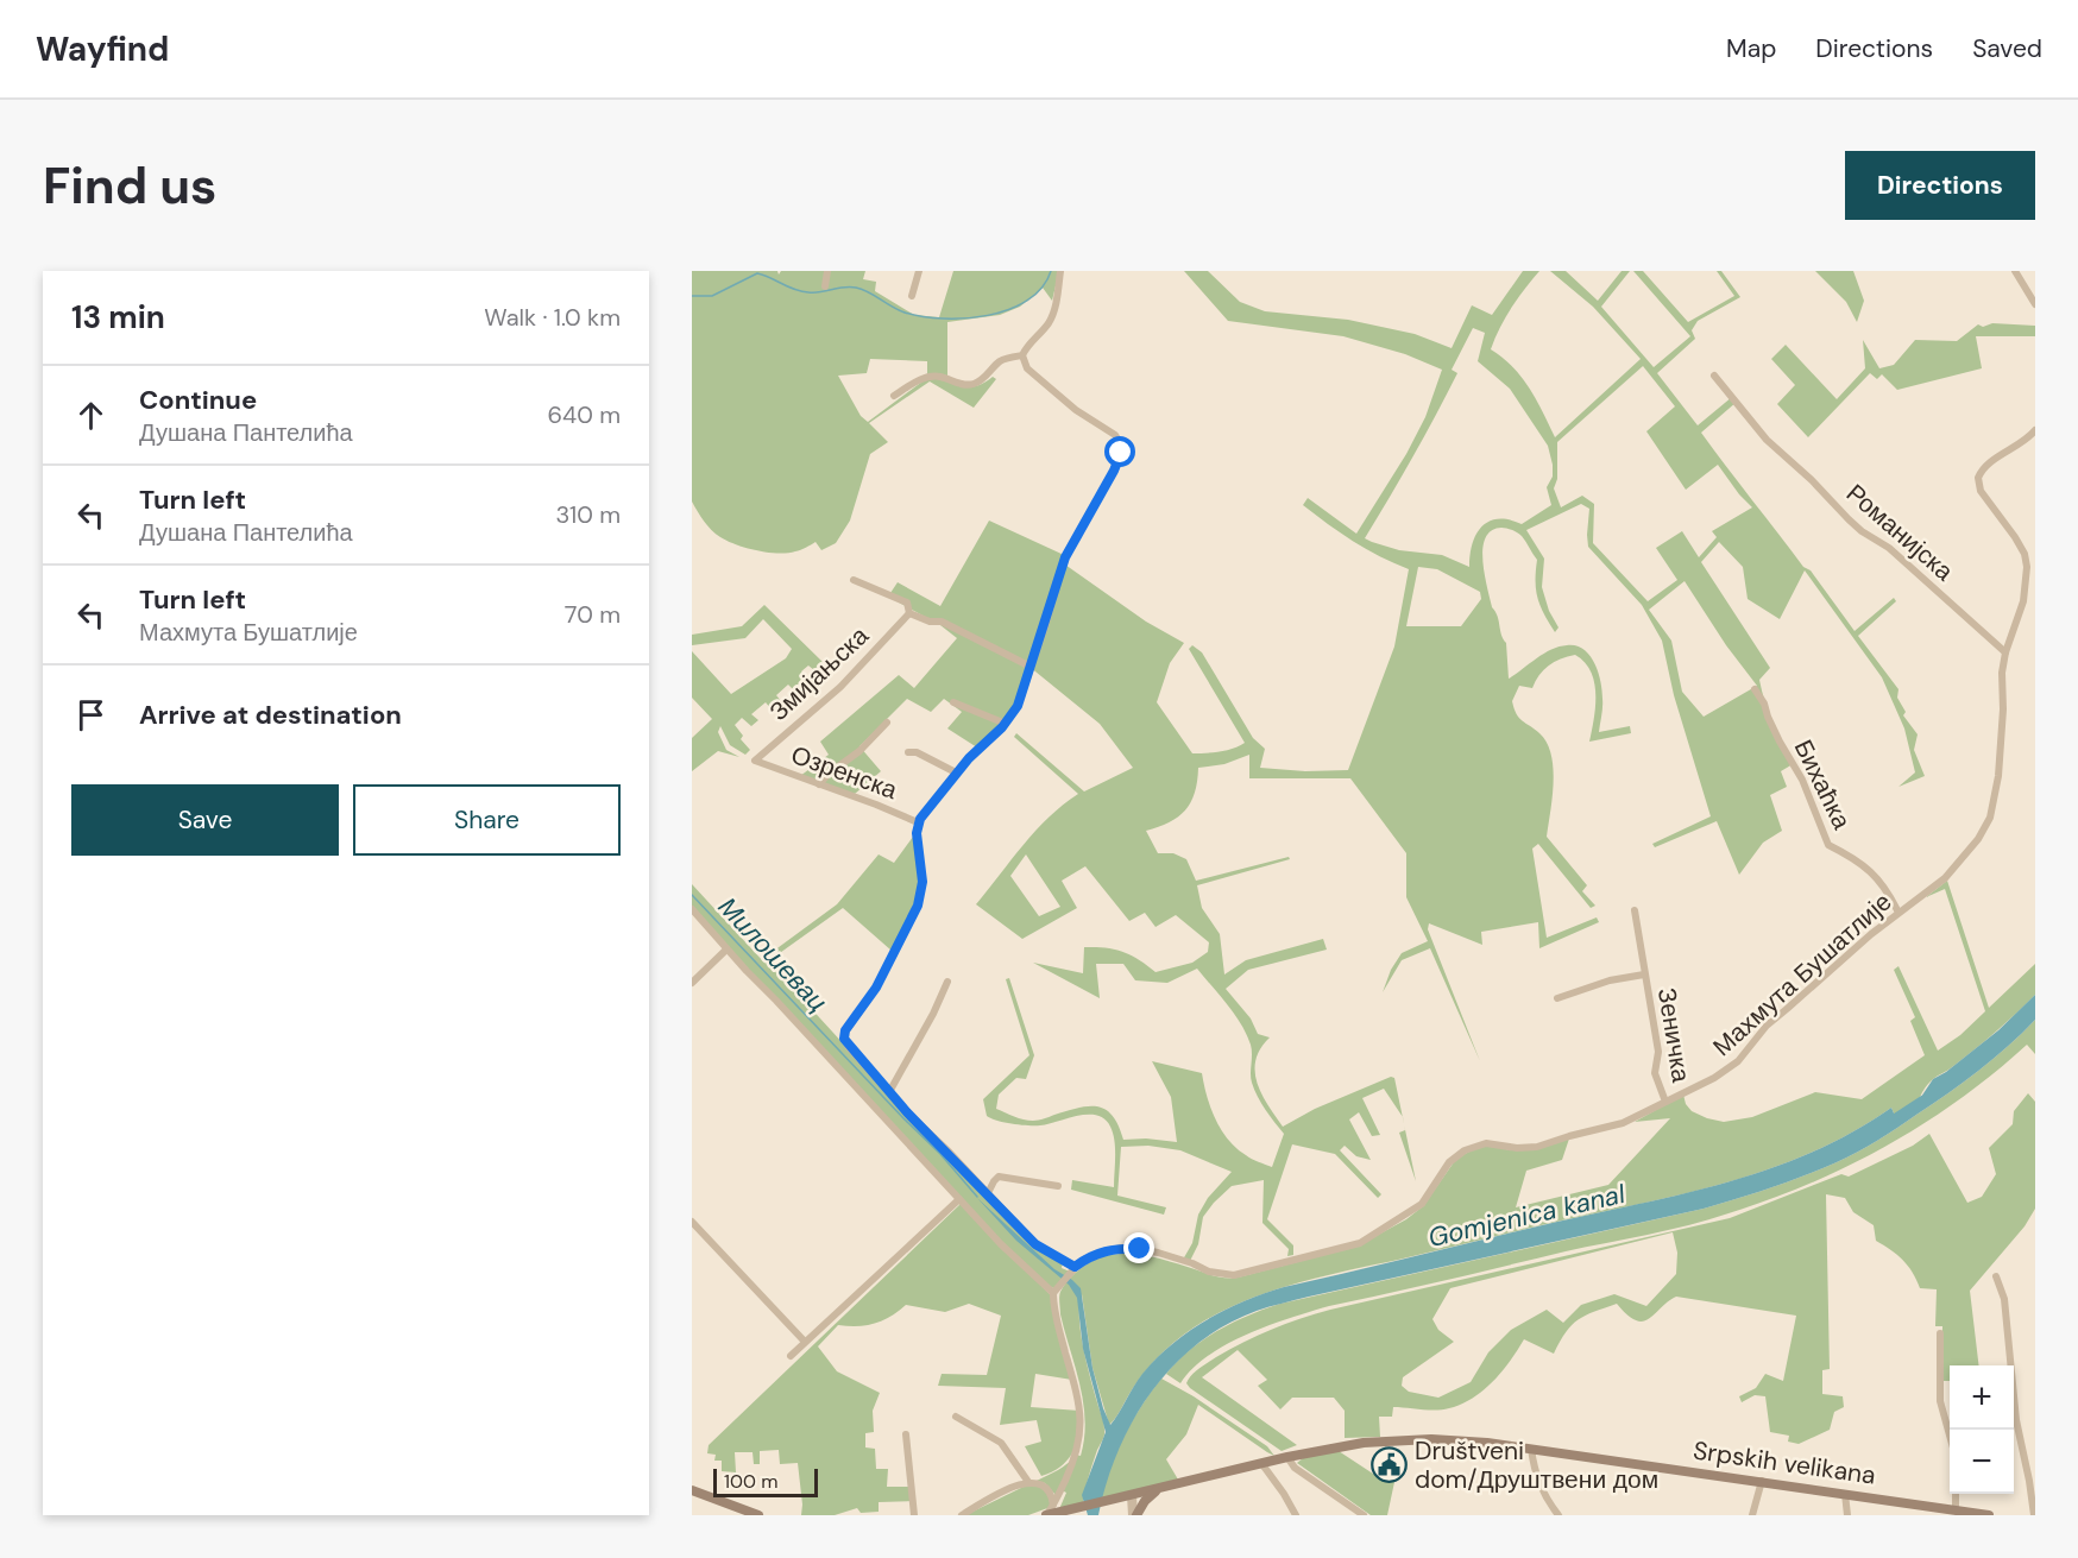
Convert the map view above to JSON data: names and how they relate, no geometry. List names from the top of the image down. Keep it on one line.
{"streets":{"main road":["Srpskih velikana"],"street":["Романијска","Змијањска","Озренска","Бихаћка","Махмута Бушатлије","Зеничка"]},"crossings":[["Романијска","Махмута Бушатлије"],["Змијањска","Озренска"],["Бихаћка","Махмута Бушатлије"],["Махмута Бушатлије","Зеничка"]],"water":["Милошевац","Gomjenica kanal"],"places":{"public building":["Društveni dom/Друштвени дом"]},"scale_bar":"100 m","page":{"header":"Wayfind","nav":["Map","Directions","Saved"],"buttons":["Directions",["Save","Share"]],"title":"Find us","heading":["13 min","Walk · 1.0 km"],"list":[["Continue","Душана Пантелића","640 m"],["Turn left","Душана Пантелића","310 m"],["Turn left","Махмута Бушатлије","70 m"],"Arrive at destination"],"map_buttons":["+","−"],"scale":"100 m"}}
